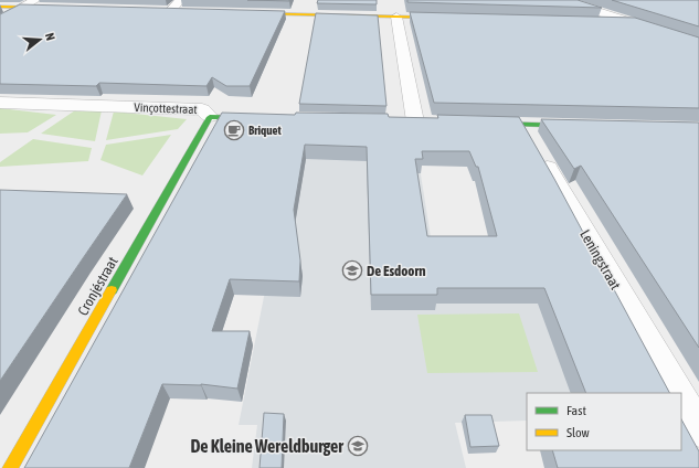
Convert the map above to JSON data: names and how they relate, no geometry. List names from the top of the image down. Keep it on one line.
{"streets":{"street":["Vinçottestraat","Leningstraat","Cronjéstraat"]},"crossings":[["Vinçottestraat","Cronjéstraat"]],"places":{"cafe":["Briquet"],"school or university":["De Esdoorn","De Kleine Wereldburger"]},"legend":["Fast","Slow"],"north":"right"}
